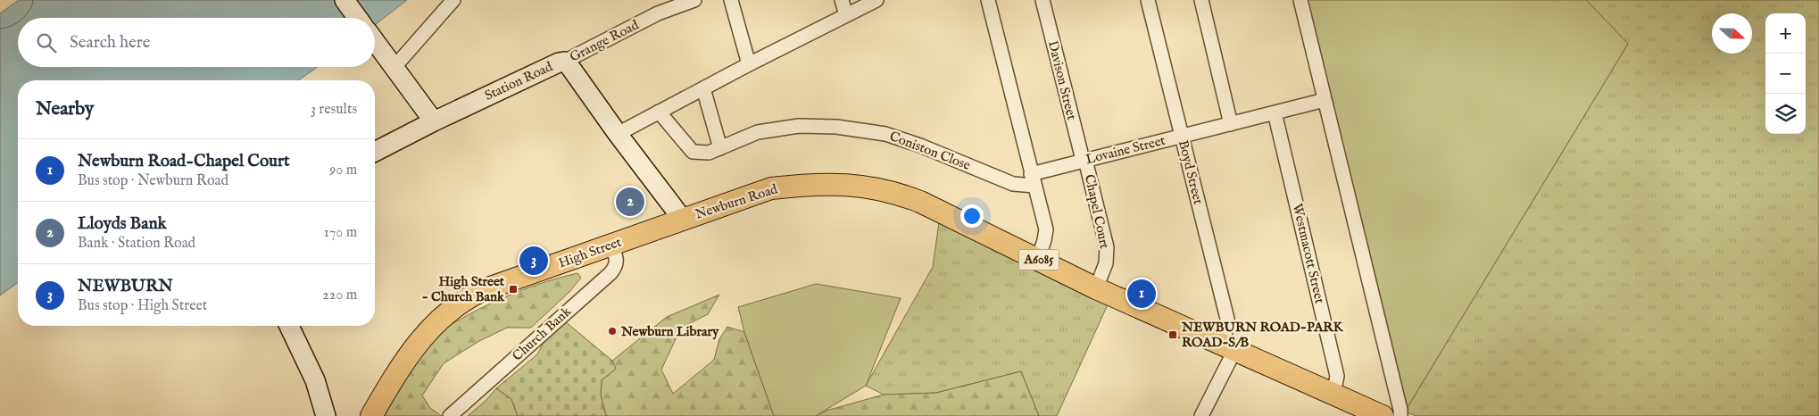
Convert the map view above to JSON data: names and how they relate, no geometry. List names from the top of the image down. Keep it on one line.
{"streets":{"main road":["Newburn Road","High Street","A6085"],"street":["Grange Road","Davison Street","Station Road","Lovaine Street","Coniston Close","Boyd Street","Chapel Court","Westmacott Street","Church Bank"]},"crossings":[["Grange Road","Station Road"],["Davison Street","Lovaine Street"],["Davison Street","Chapel Court"],["Station Road","Newburn Road"],["Station Road","High Street"],["Lovaine Street","Coniston Close"],["Lovaine Street","Boyd Street"],["Lovaine Street","Chapel Court"],["Lovaine Street","Westmacott Street"],["Boyd Street","Newburn Road"],["Newburn Road","Chapel Court"],["Newburn Road","High Street"],["Newburn Road","Westmacott Street"],["High Street","Church Bank"]],"places":{"transit":["High Street - Church Bank","NEWBURN ROAD-PARK ROAD-S/B"],"other":["Newburn Library"]},"north":"right","page":{"map_buttons":["+","−"],"search":"Search here","heading":["Nearby","3 results"],"list":[{"mark":"1","name":"Newburn Road-Chapel Court","note":"Bus stop · Newburn Road","value":"90 m"},{"mark":"2","name":"Lloyds Bank","note":"Bank · Station Road","value":"170 m"},{"mark":"3","name":"NEWBURN","note":"Bus stop · High Street","value":"220 m"}],"pins":["2","3","1"]}}
